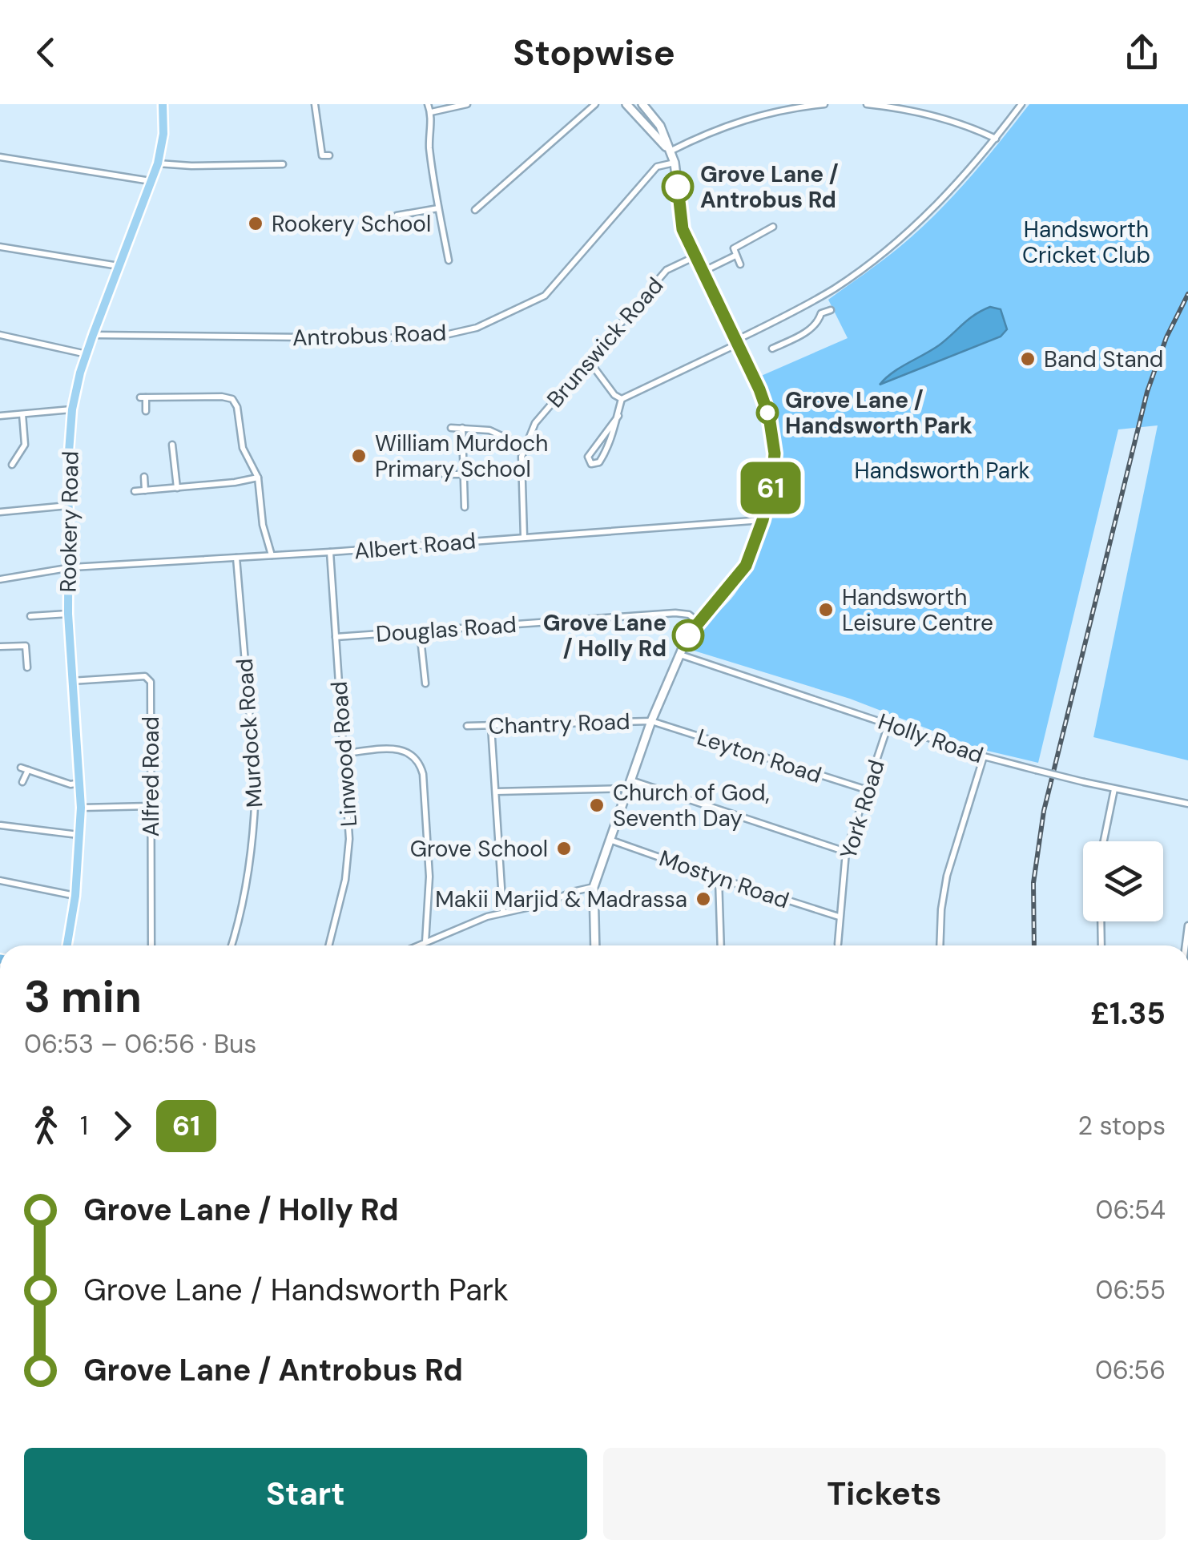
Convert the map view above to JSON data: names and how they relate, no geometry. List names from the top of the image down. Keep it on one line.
{"streets":{"main road":["Rookery Road"],"street":["Antrobus Road","Brunswick Road","Albert Road","Douglas Road","Chantry Road","Murdock Road","Holly Road","Linwood Road","Leyton Road","Alfred Road","York Road","Mostyn Road"]},"crossings":[["Antrobus Road","Rookery Road"],["Brunswick Road","Albert Road"],["Rookery Road","Albert Road"],["Rookery Road","Alfred Road"],["Albert Road","Murdock Road"],["Albert Road","Linwood Road"],["Douglas Road","Linwood Road"],["Chantry Road","Leyton Road"],["Holly Road","York Road"],["Leyton Road","York Road"],["York Road","Mostyn Road"]],"parks":["Handsworth Cricket Club","Handsworth Park"],"places":["Grove Lane / Antrobus Rd","Rookery School","Band Stand","Grove Lane / Handsworth Park","William Murdoch Primary School","Handsworth Leisure Centre","Grove Lane / Holly Rd","Church of God, Seventh Day","Grove School","Makii Marjid & Madrassa"],"lines":["bus line 61"],"page":{"header":"Stopwise","on_map":"61","heading":["3 min","06:53 – 06:56 · Bus","£1.35"],"legs":["1","61","2 stops"],"list":[{"name":"Grove Lane / Holly Rd","value":"06:54"},{"name":"Grove Lane / Handsworth Park","value":"06:55"},{"name":"Grove Lane / Antrobus Rd","value":"06:56"}],"buttons":["Start","Tickets"]}}
